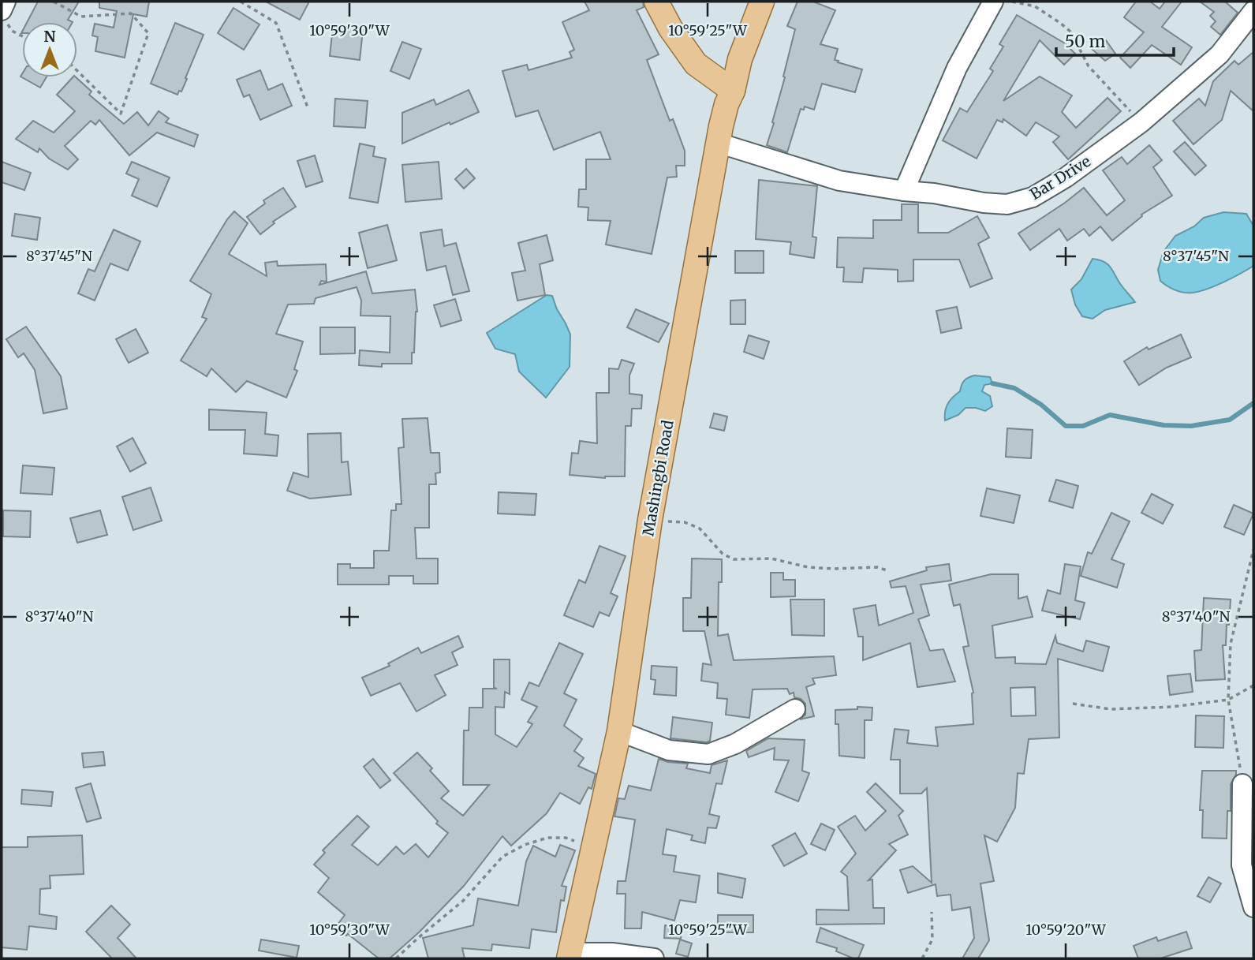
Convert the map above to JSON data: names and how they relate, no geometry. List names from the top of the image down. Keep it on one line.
{"streets":{"main road":["Mashingbi Road"],"street":["Bar Drive"]},"crossings":[["Bar Drive","Mashingbi Road"]],"scale_bar":"50 m","north":"top","coordinates":["10°59'30\"W","10°59'25\"W","8°37'45\"N","8°37'40\"N","10°59'20\"W"]}
